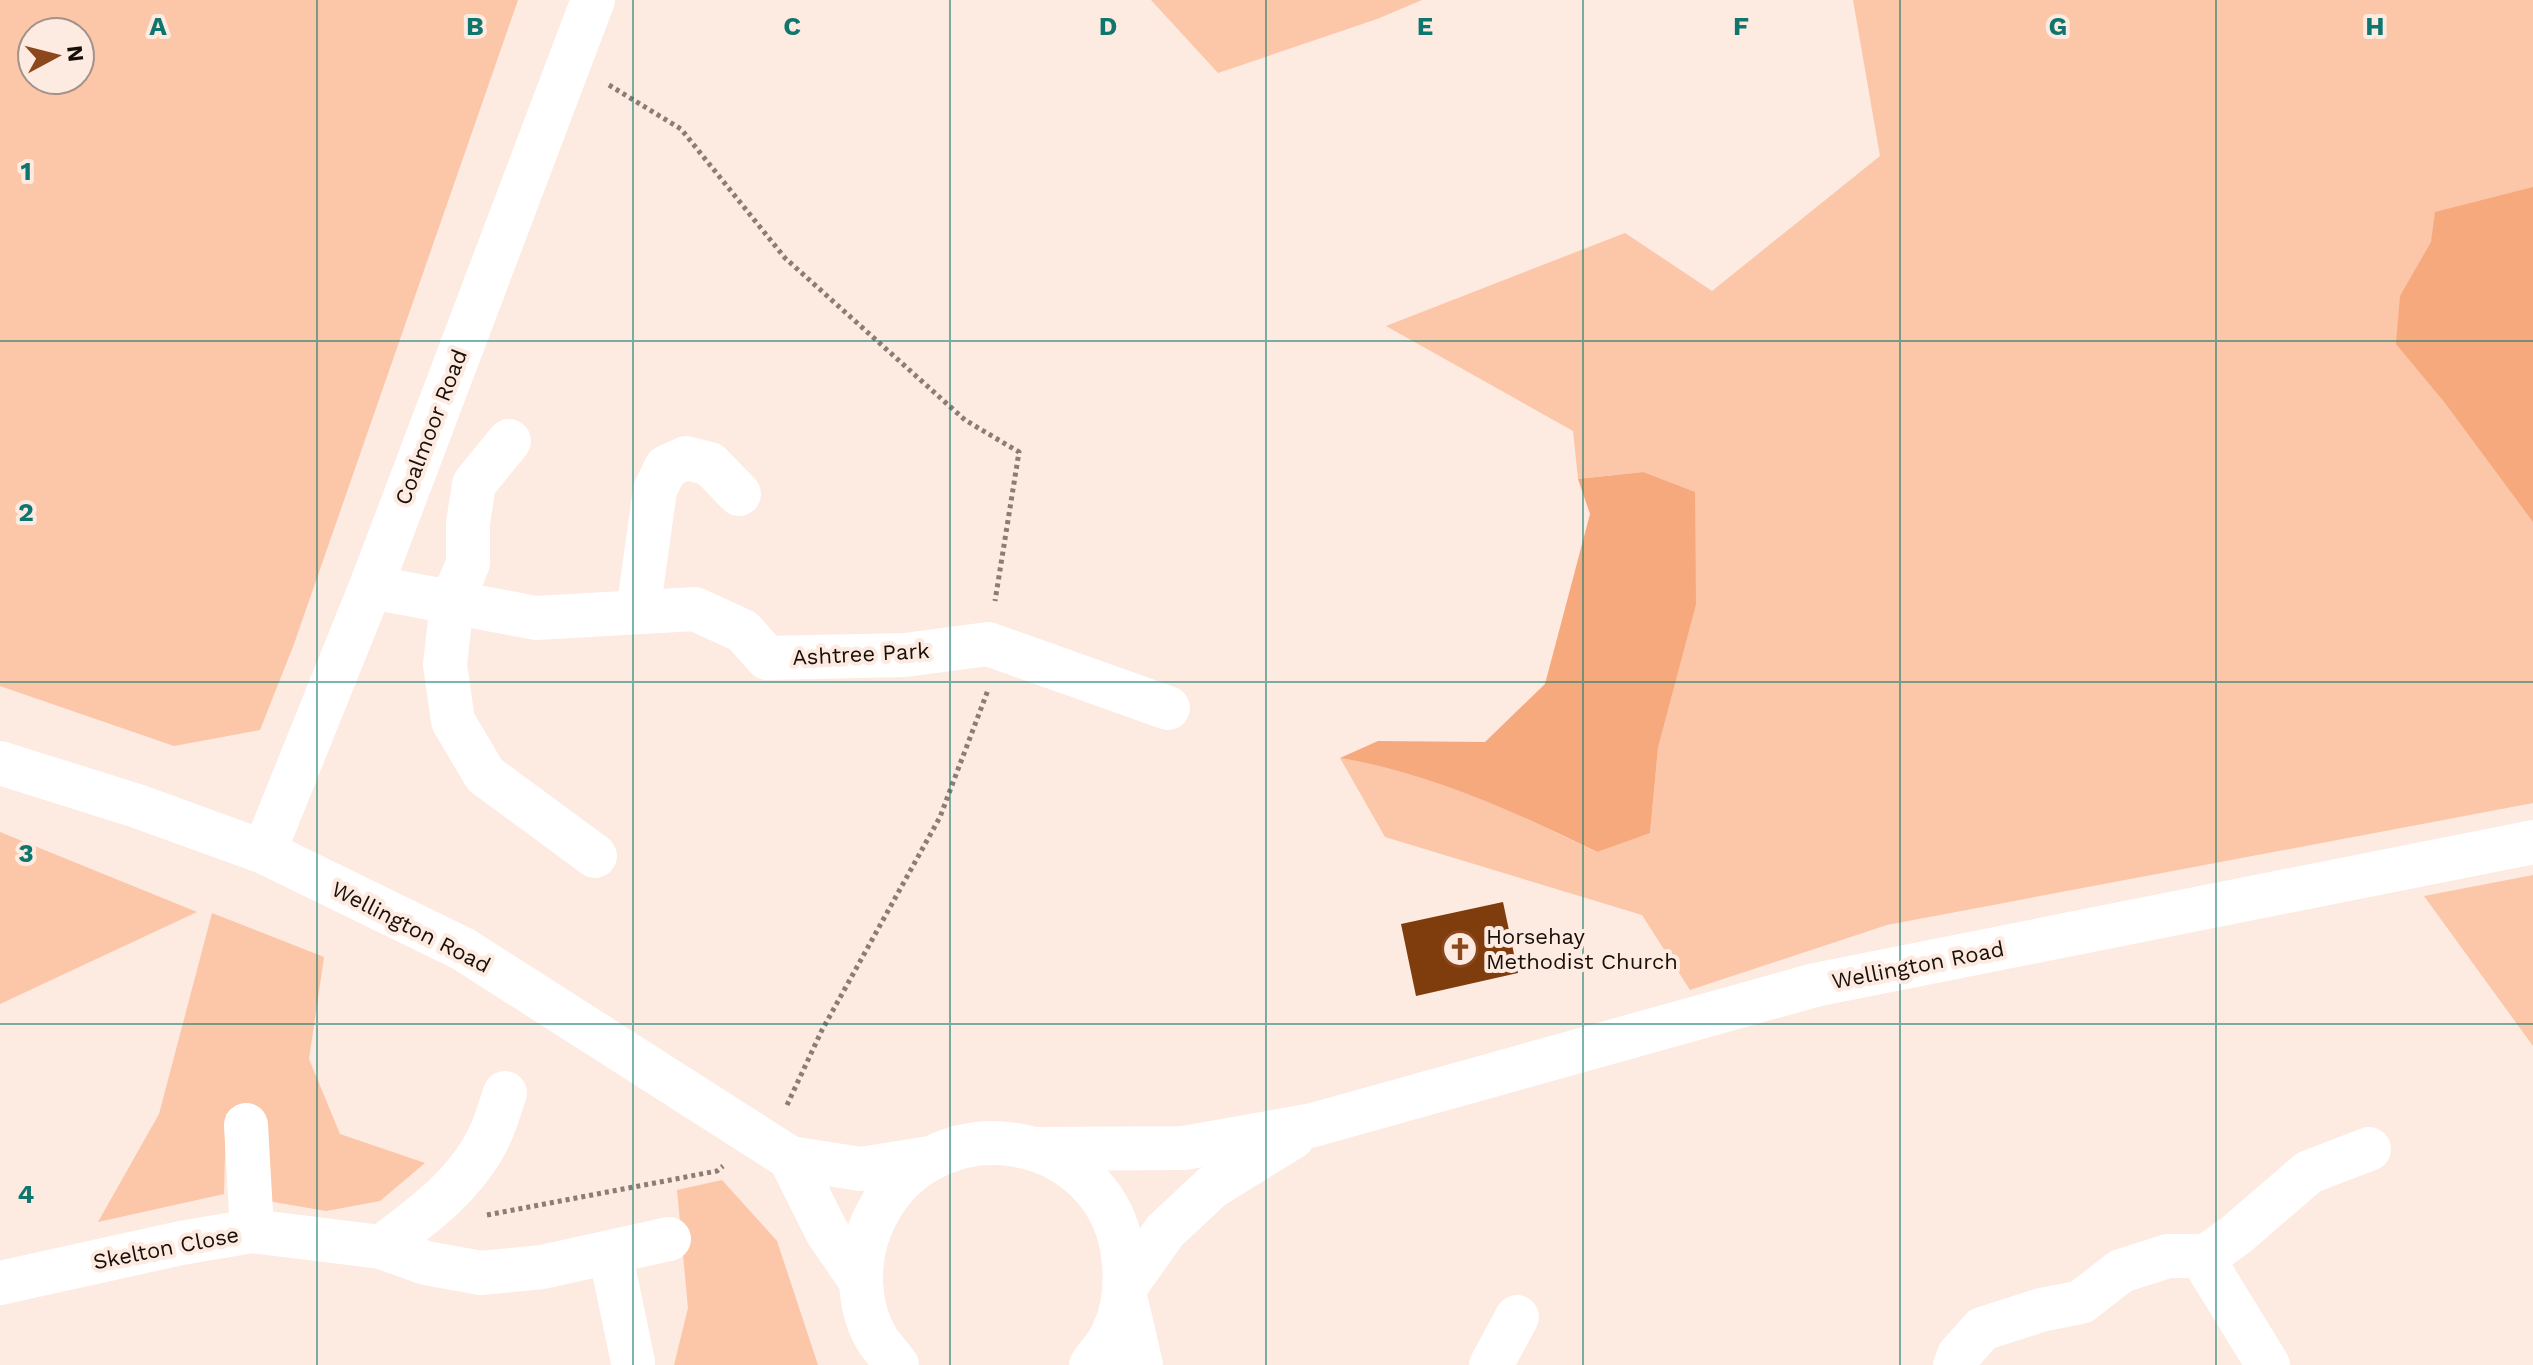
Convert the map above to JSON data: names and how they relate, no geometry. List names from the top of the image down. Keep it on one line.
{"streets":{"main road":["Coalmoor Road","Ashtree Park","Wellington Road","Skelton Close"]},"crossings":[["Coalmoor Road","Ashtree Park"],["Coalmoor Road","Wellington Road"]],"places":{"church":["Horsehay Methodist Church"]},"north":"right","grid":{"columns":["A","B","C","D","E","F","G","H"],"rows":["1","2","3","4"]}}
